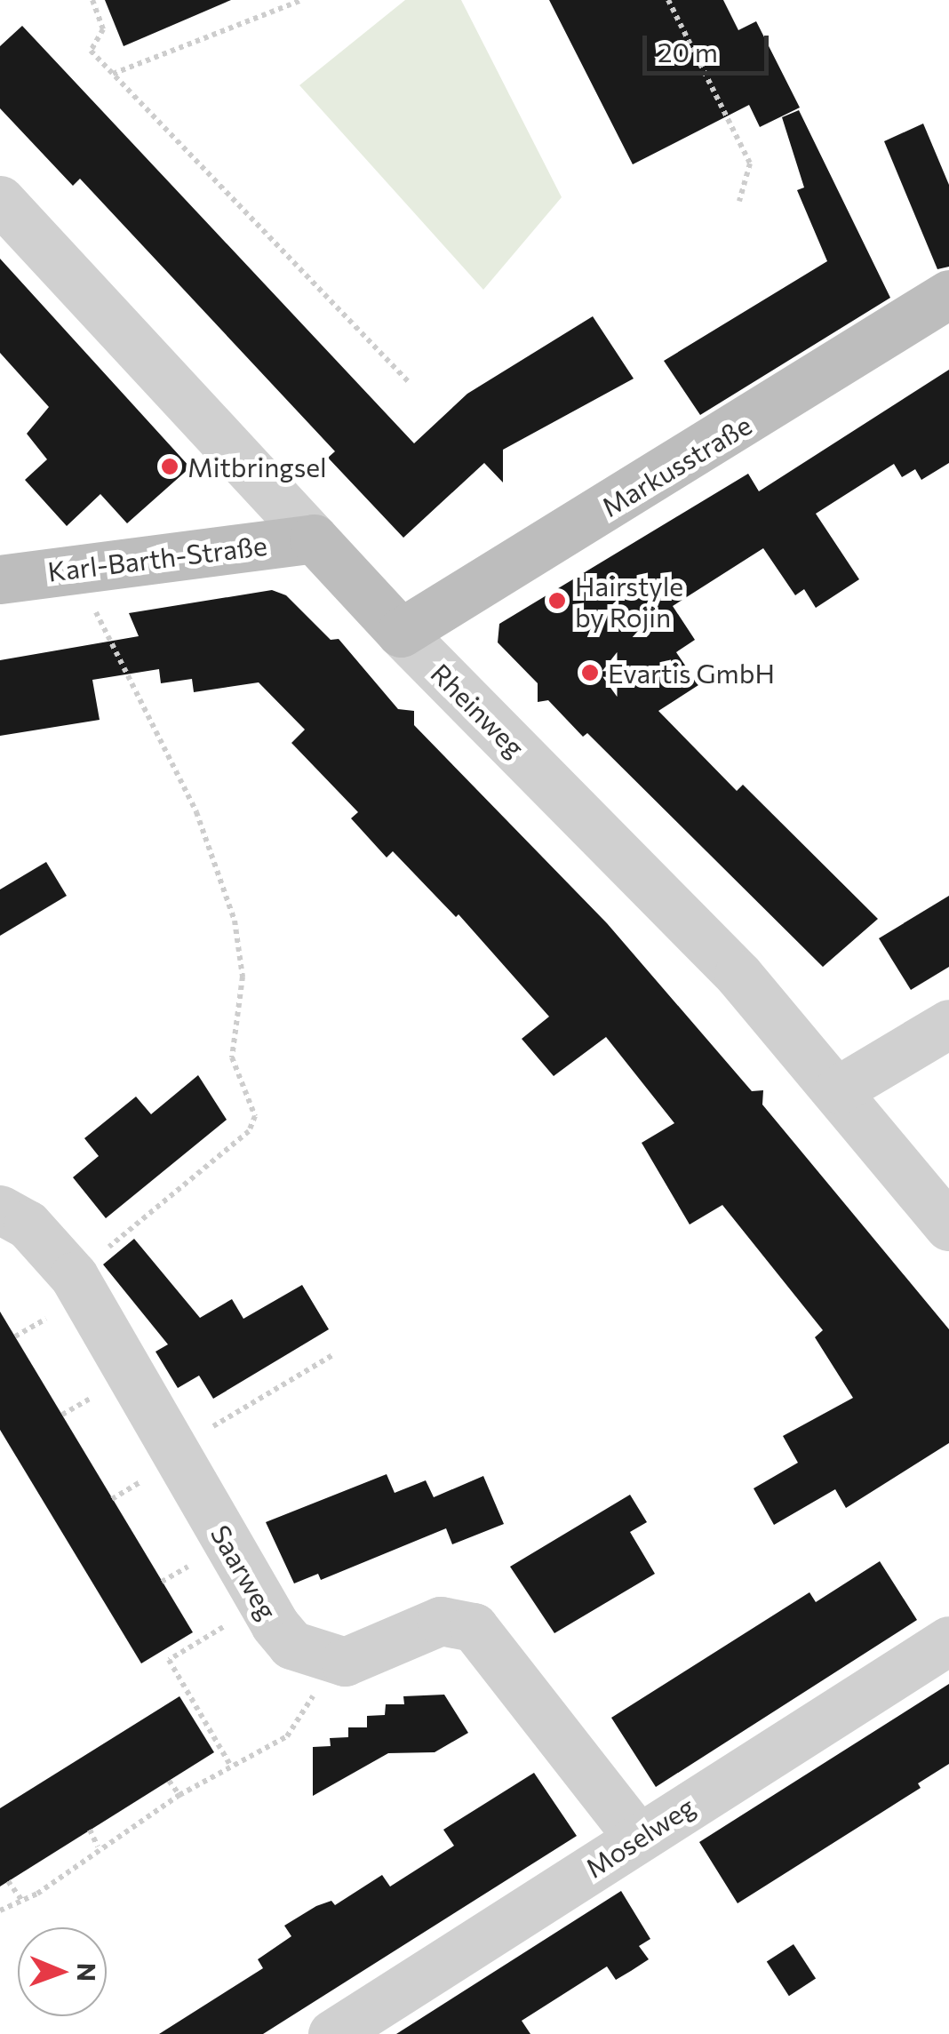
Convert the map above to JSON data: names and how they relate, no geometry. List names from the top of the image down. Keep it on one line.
{"streets":{"street":["Markusstraße","Karl-Barth-Straße","Rheinweg","Saarweg","Moselweg"]},"crossings":[["Markusstraße","Rheinweg"],["Karl-Barth-Straße","Rheinweg"]],"places":["Mitbringsel","Hairstyle by Rojin","Evartis GmbH"],"scale_bar":"20 m","north":"right"}
